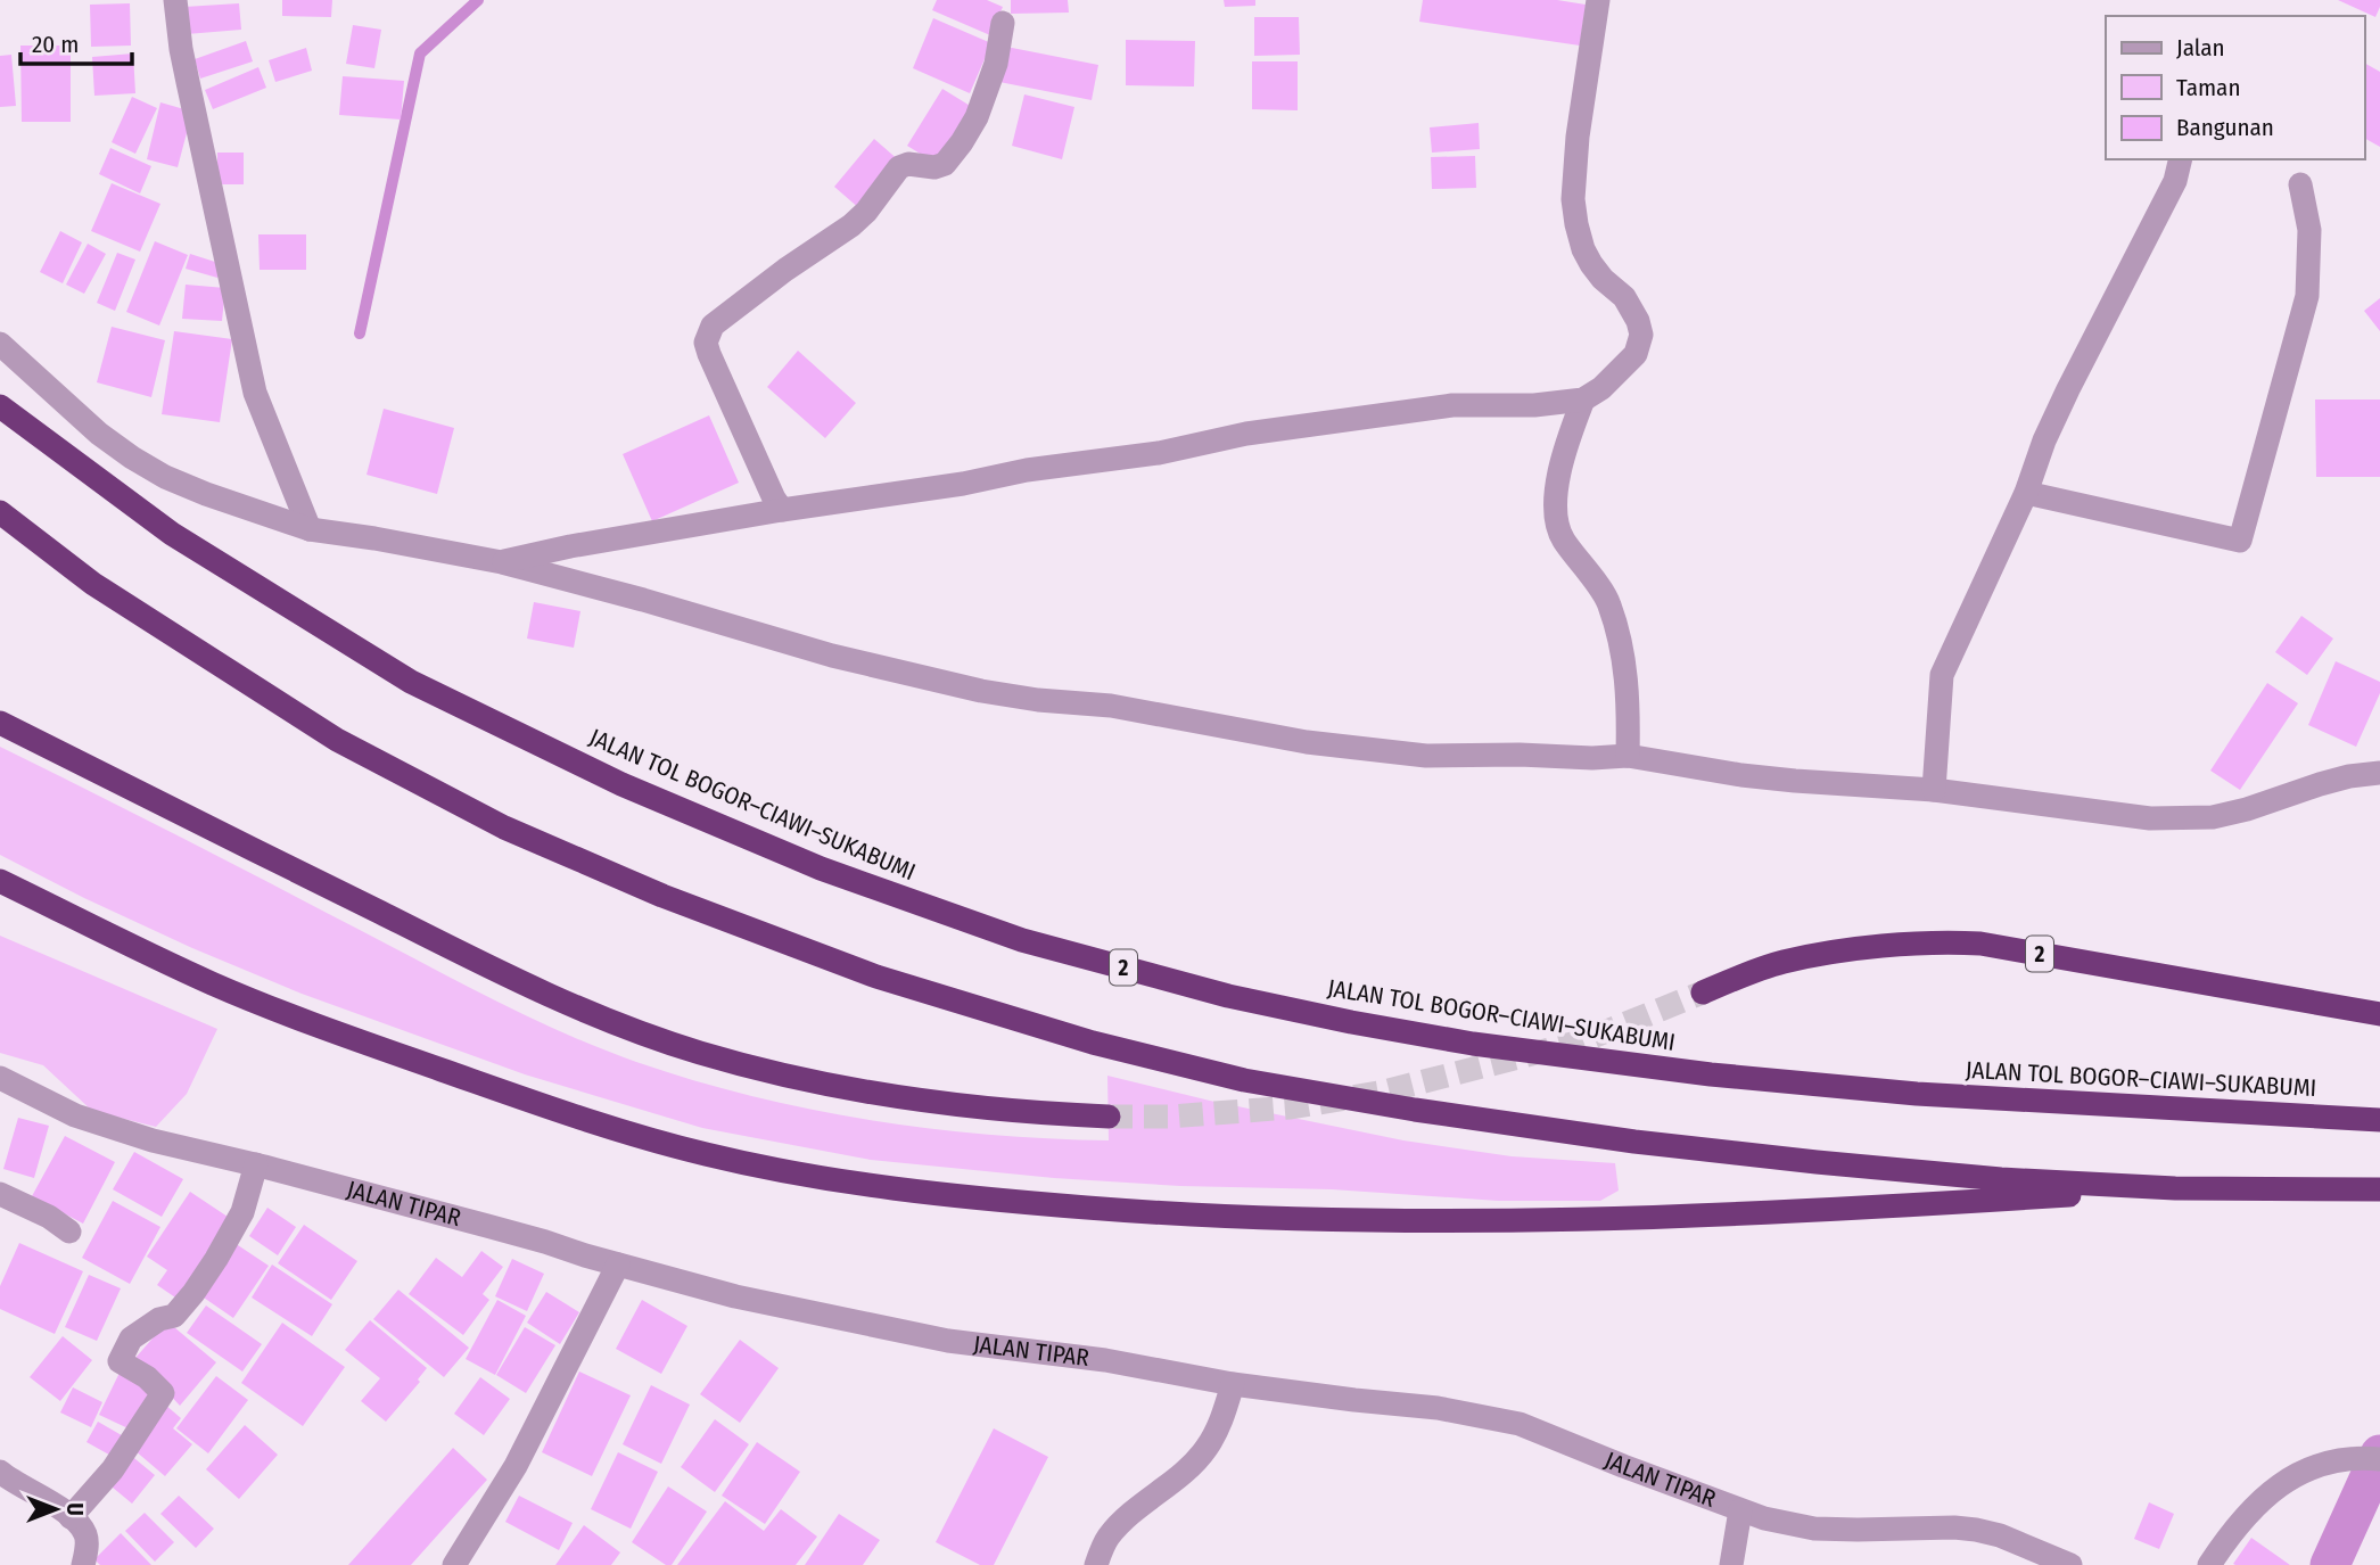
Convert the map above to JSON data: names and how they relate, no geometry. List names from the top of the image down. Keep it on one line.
{"streets":{"highway":["JALAN TOL BOGOR–CIAWI–SUKABUMI","2"],"street":["JALAN TIPAR"]},"legend":["Jalan","Taman","Bangunan"],"scale_bar":"20 m","north":"right"}
